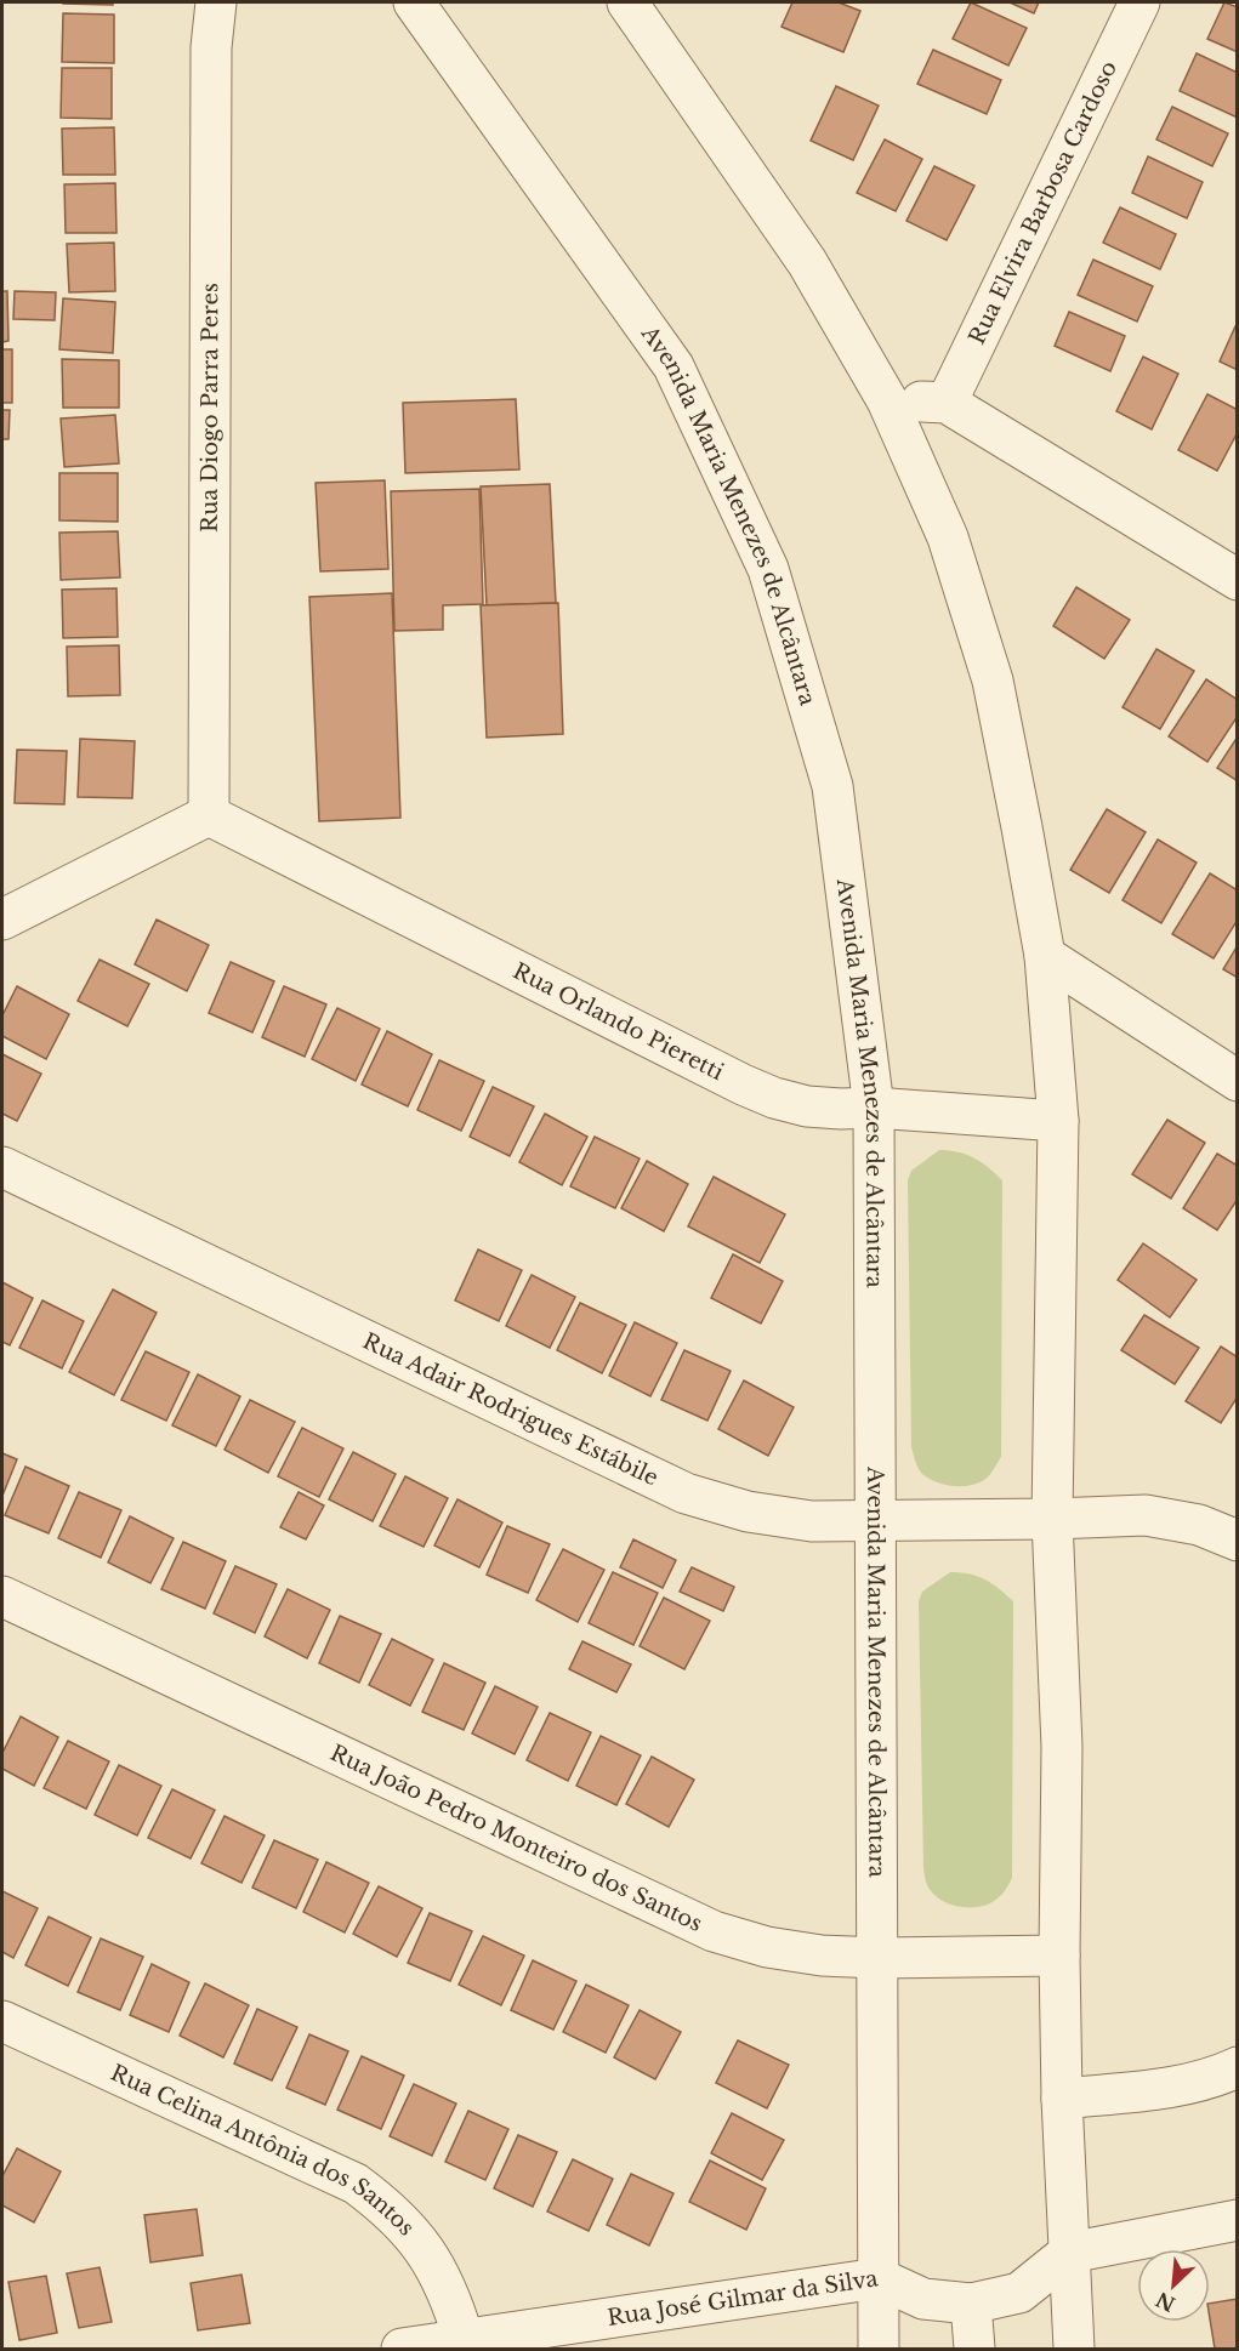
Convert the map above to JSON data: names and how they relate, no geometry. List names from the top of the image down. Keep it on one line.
{"streets":{"street":["Rua Elvira Barbosa Cardoso","Rua Diogo Parra Peres","Avenida Maria Menezes de Alcântara","Rua Orlando Pieretti","Rua Adair Rodrigues Estábile","Rua João Pedro Monteiro dos Santos","Rua Celina Antônia dos Santos","Rua José Gilmar da Silva"]},"crossings":[["Rua Diogo Parra Peres","Rua Orlando Pieretti"],["Avenida Maria Menezes de Alcântara","Rua Orlando Pieretti"],["Avenida Maria Menezes de Alcântara","Rua Adair Rodrigues Estábile"],["Avenida Maria Menezes de Alcântara","Rua João Pedro Monteiro dos Santos"],["Avenida Maria Menezes de Alcântara","Rua José Gilmar da Silva"],["Rua Celina Antônia dos Santos","Rua José Gilmar da Silva"]],"north":"bottom left"}
